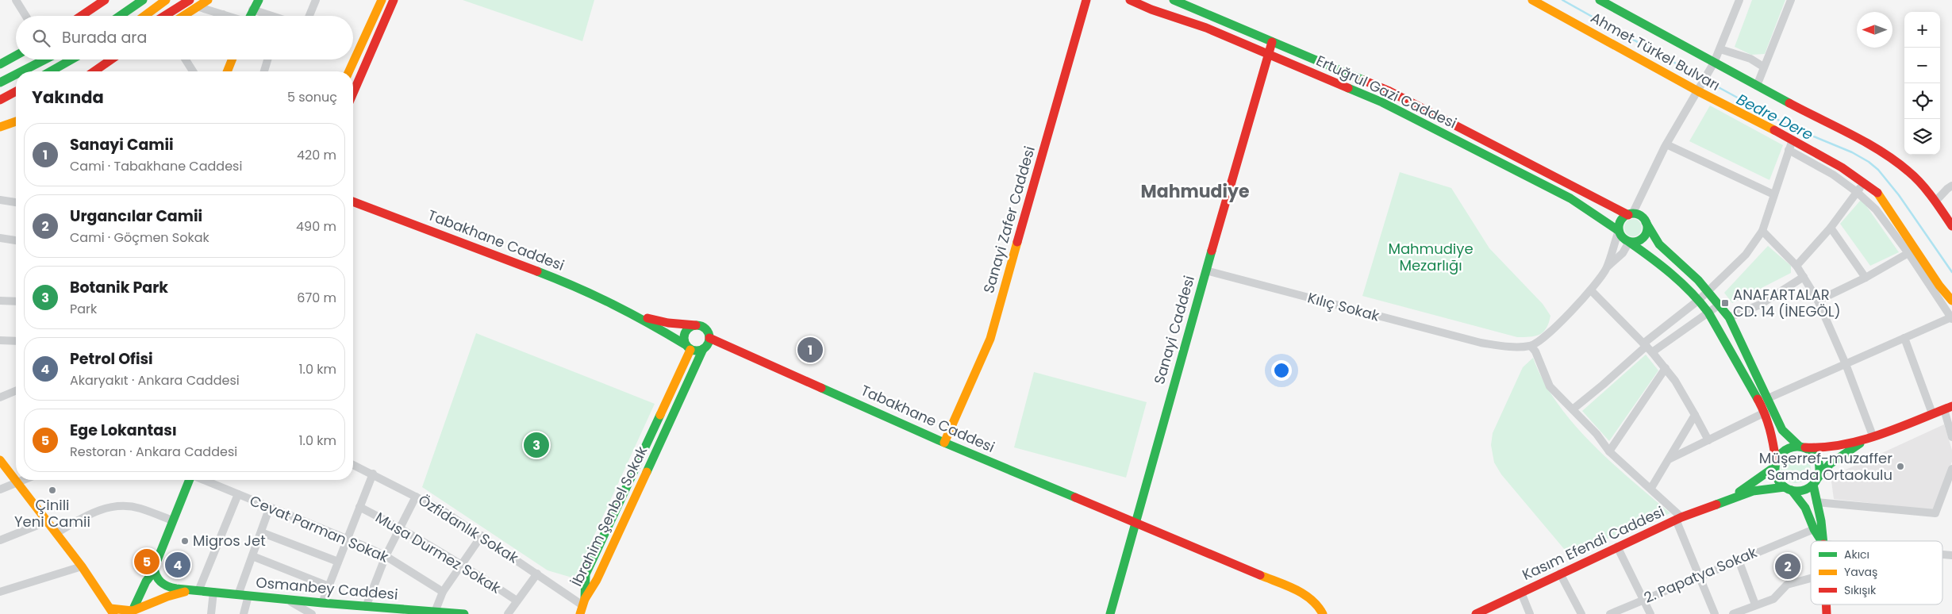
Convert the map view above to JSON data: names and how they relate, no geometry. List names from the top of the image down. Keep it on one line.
{"streets":{"main road":["Ahmet Türkel Bulvarı","Ertuğrul Gazi Caddesi","Sanayi Zafer Caddesi","Tabakhane Caddesi","Sanayi Caddesi","İbrahim Şenbel Sokak","Kasım Efendi Caddesi","Osmanbey Caddesi"],"street":["Kılıç Sokak","Cevat Parman Sokak","Özfidanlık Sokak","Musa Durmez Sokak","2. Papatya Sokak"]},"crossings":[["Ertuğrul Gazi Caddesi","Sanayi Caddesi"],["Sanayi Zafer Caddesi","Tabakhane Caddesi"],["Tabakhane Caddesi","Sanayi Caddesi"],["Tabakhane Caddesi","İbrahim Şenbel Sokak"],["Kılıç Sokak","Sanayi Caddesi"],["İbrahim Şenbel Sokak","Özfidanlık Sokak"]],"districts":["Mahmudiye"],"water":["Bedre Dere"],"parks":["Mahmudiye Mezarlığı"],"places":{"transit":["ANAFARTALAR CD. 14 (İNEGÖL)"],"other":["Müşerref-muzaffer Samda Ortaokulu","Çinili Yeni Camii","Migros Jet"]},"legend":["Akıcı","Yavaş","Sıkışık"],"north":"left","page":{"map_buttons":["+","−"],"search":"Burada ara","heading":["Yakında","5 sonuç"],"list":[{"mark":"1","name":"Sanayi Camii","note":"Cami · Tabakhane Caddesi","value":"420 m"},{"mark":"2","name":"Urgancılar Camii","note":"Cami · Göçmen Sokak","value":"490 m"},{"mark":"3","name":"Botanik Park","note":"Park","value":"670 m"},{"mark":"4","name":"Petrol Ofisi","note":"Akaryakıt · Ankara Caddesi","value":"1.0 km"},{"mark":"5","name":"Ege Lokantası","note":"Restoran · Ankara Caddesi","value":"1.0 km"}],"pins":["1","3","5","4","2"]}}
